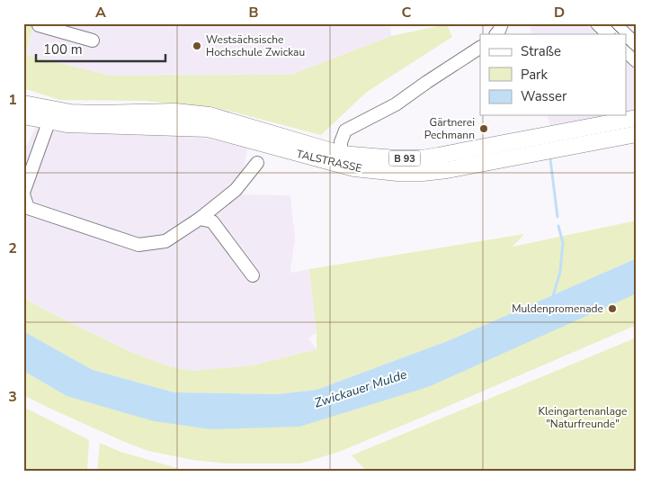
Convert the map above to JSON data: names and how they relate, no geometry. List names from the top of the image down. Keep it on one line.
{"streets":{"main road":["B 93","TALSTRASSE"]},"crossings":[["B 93","TALSTRASSE"]],"water":["Zwickauer Mulde"],"parks":["Kleingartenanlage \"Naturfreunde\""],"places":["Westsächsische Hochschule Zwickau","Gärtnerei Pechmann","Muldenpromenade"],"legend":["Straße","Park","Wasser"],"scale_bar":"100 m","grid":{"columns":["A","B","C","D"],"rows":["1","2","3"]}}
